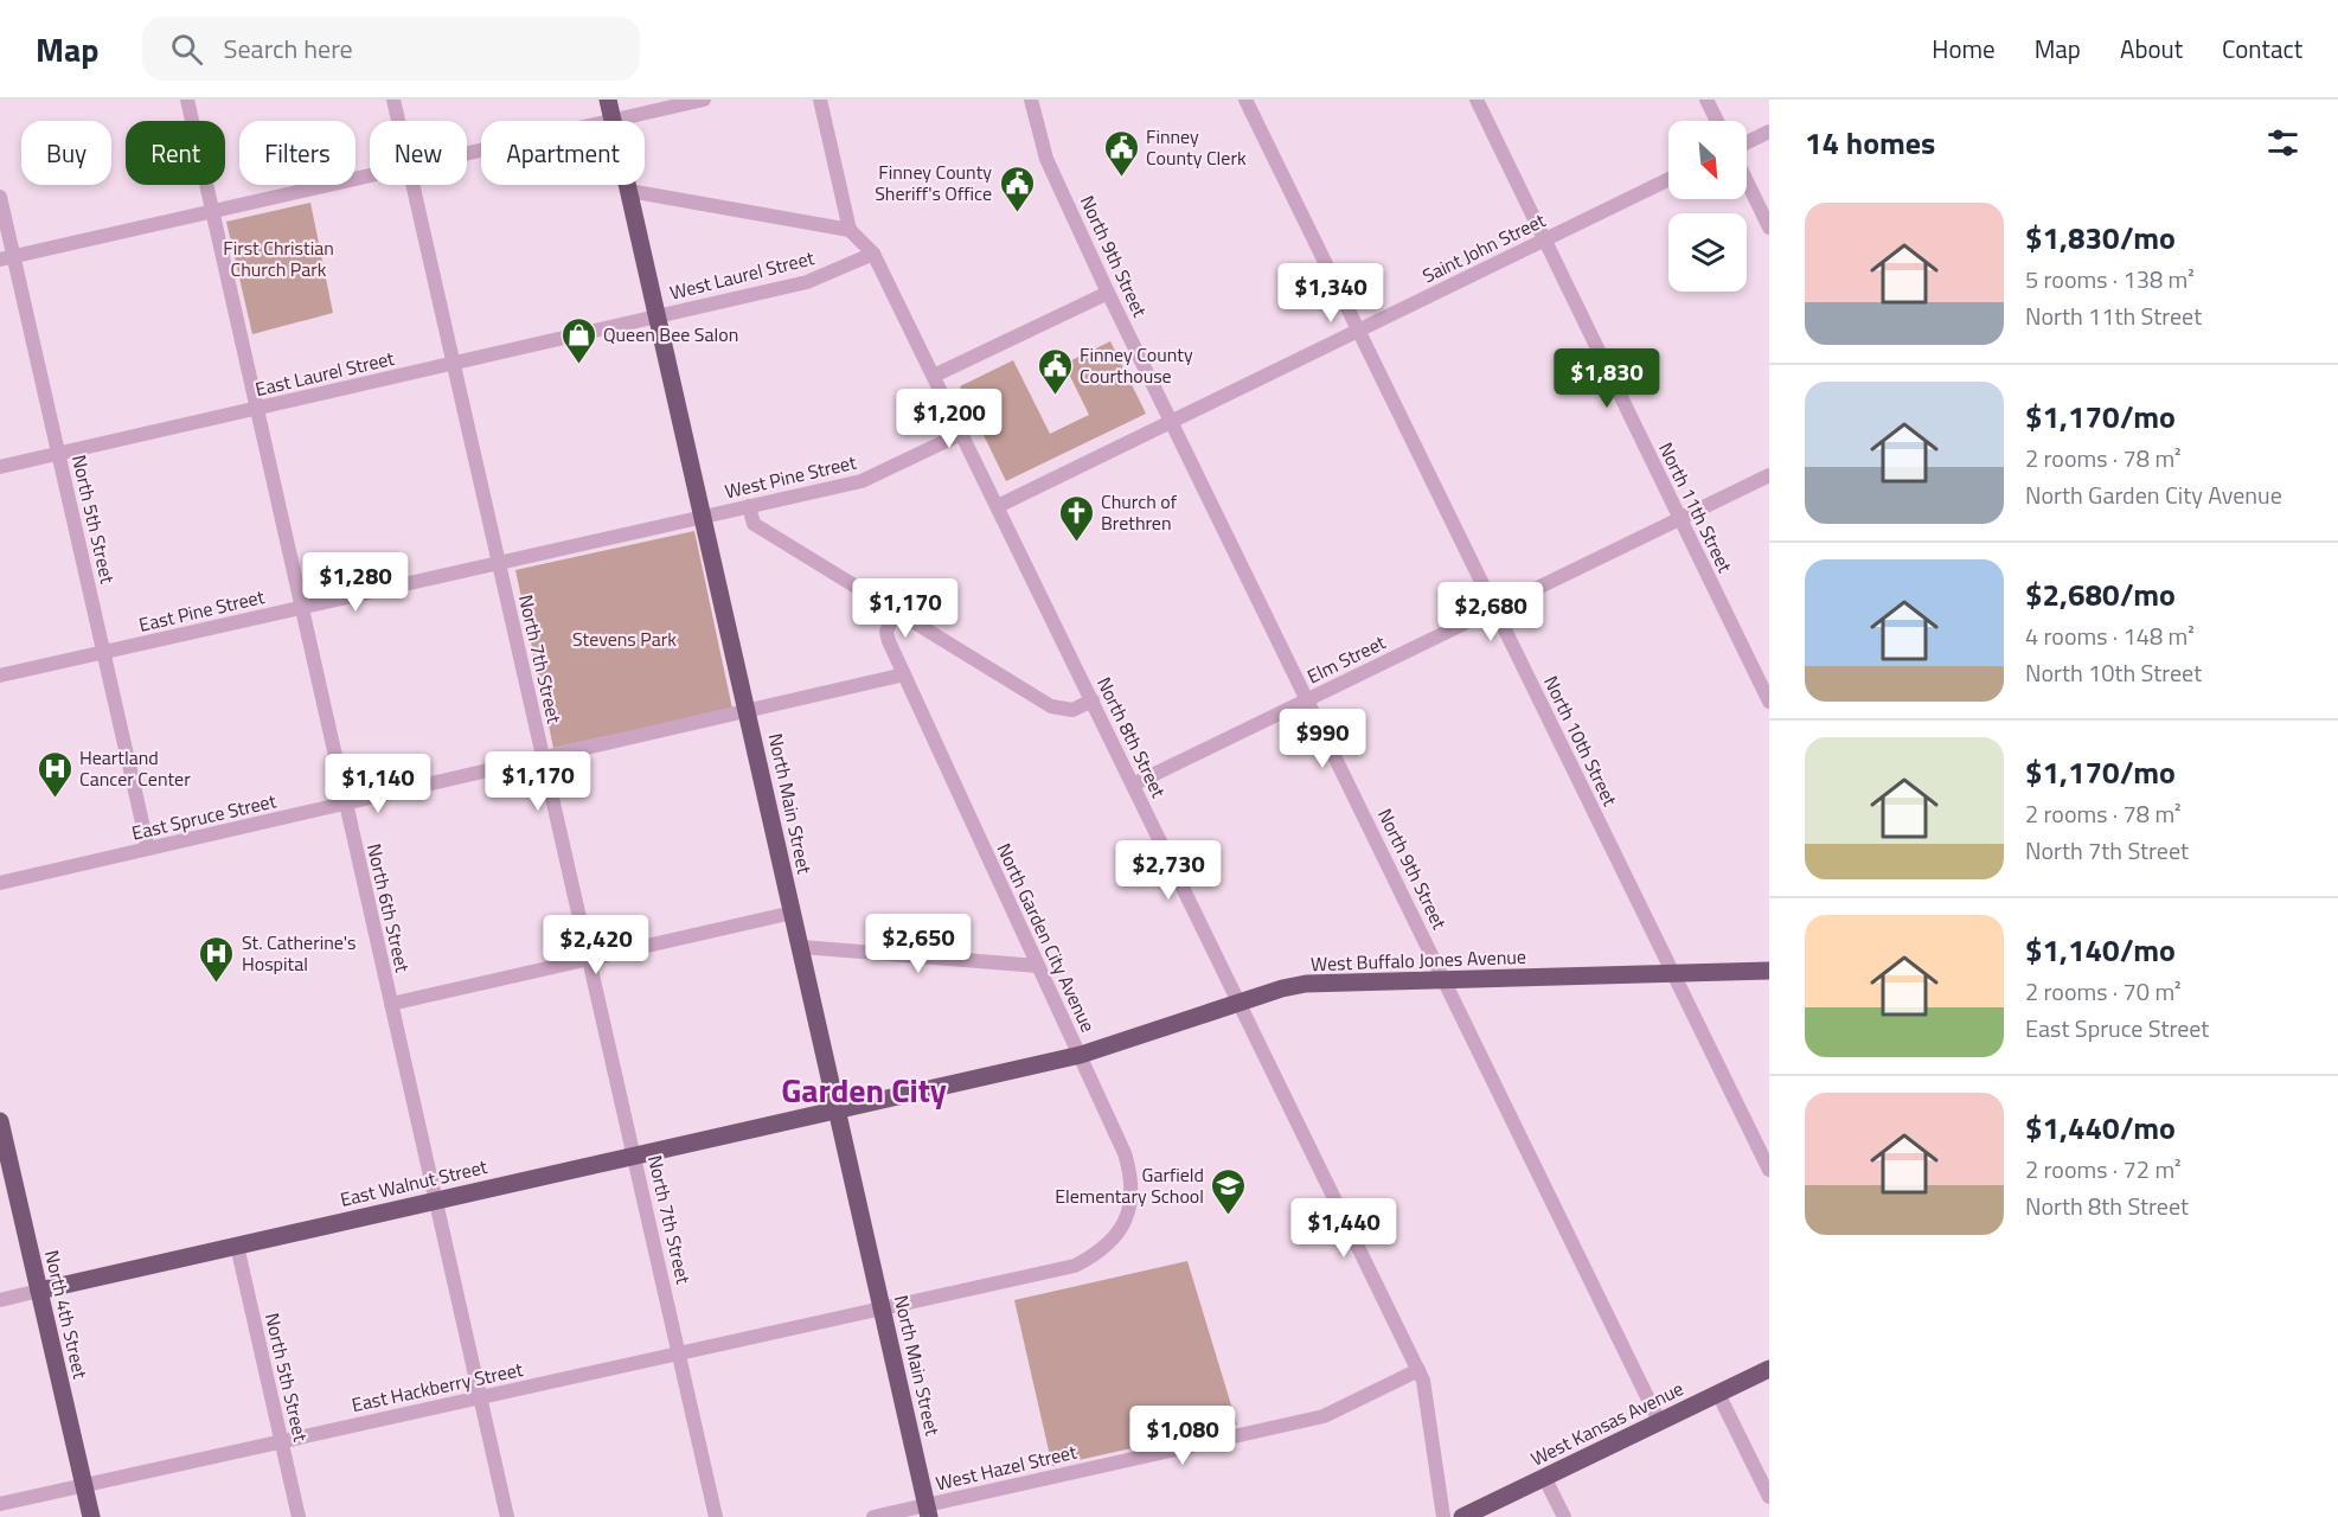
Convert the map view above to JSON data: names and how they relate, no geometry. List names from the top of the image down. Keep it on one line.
{"streets":{"main road":["North Main Street","West Buffalo Jones Avenue","East Walnut Street","North 4th Street","West Kansas Avenue"],"street":["Saint John Street","North 9th Street","West Laurel Street","East Laurel Street","West Pine Street","North 11th Street","North 5th Street","East Pine Street","North 7th Street","Elm Street","North 8th Street","North 10th Street","East Spruce Street","North 6th Street","North Garden City Avenue","East Hackberry Street","West Hazel Street"]},"crossings":[["Saint John Street","North 9th Street"],["Saint John Street","North 11th Street"],["Saint John Street","North 8th Street"],["Saint John Street","North 10th Street"],["North 9th Street","Elm Street"],["North 9th Street","West Buffalo Jones Avenue"],["North 9th Street","West Kansas Avenue"],["West Laurel Street","East Laurel Street"],["West Laurel Street","North 8th Street"],["West Laurel Street","North Main Street"],["East Laurel Street","North 5th Street"],["East Laurel Street","North 7th Street"],["East Laurel Street","North Main Street"],["East Laurel Street","North 6th Street"],["West Pine Street","East Pine Street"],["West Pine Street","North 8th Street"],["West Pine Street","North Main Street"],["North 11th Street","Elm Street"],["North 5th Street","East Pine Street"],["North 5th Street","East Spruce Street"],["North 5th Street","East Walnut Street"],["North 5th Street","East Hackberry Street"],["East Pine Street","North 7th Street"],["East Pine Street","North Main Street"],["East Pine Street","North 6th Street"],["North 7th Street","East Spruce Street"],["North 7th Street","East Walnut Street"],["North 7th Street","East Hackberry Street"],["Elm Street","North 8th Street"],["Elm Street","North 10th Street"],["North 8th Street","West Buffalo Jones Avenue"],["North 8th Street","West Hazel Street"],["North 10th Street","West Buffalo Jones Avenue"],["North Main Street","East Spruce Street"],["North Main Street","West Buffalo Jones Avenue"],["North Main Street","East Walnut Street"],["North Main Street","East Hackberry Street"],["North Main Street","West Hazel Street"],["East Spruce Street","North 6th Street"],["East Spruce Street","North Garden City Avenue"],["North 6th Street","East Walnut Street"],["North 6th Street","East Hackberry Street"],["North Garden City Avenue","West Buffalo Jones Avenue"],["North Garden City Avenue","East Hackberry Street"],["West Buffalo Jones Avenue","East Walnut Street"],["East Walnut Street","North 4th Street"],["North 4th Street","East Hackberry Street"]],"districts":["Garden City"],"parks":["First Christian Church Park","Stevens Park"],"places":{"public building":["Finney County Clerk","Finney County Sheriff's Office","Finney County Courthouse"],"shop":["Queen Bee Salon"],"church":["Church of Brethren"],"hospital":["Heartland Cancer Center","St. Catherine's Hospital"],"school or university":["Garfield Elementary School"]},"north":"bottom right","page":{"header":"Map","search":"Search here","nav":["Home","Map","About","Contact"],"heading":"14 homes","chip":["Buy","Rent","Filters","New","Apartment"],"list":[{"name":"$1,830/mo","note":"5 rooms · 138 m² · North 11th Street"},{"name":"$1,170/mo","note":"2 rooms · 78 m² · North Garden City Avenue"},{"name":"$2,680/mo","note":"4 rooms · 148 m² · North 10th Street"},{"name":"$1,170/mo","note":"2 rooms · 78 m² · North 7th Street"},{"name":"$1,140/mo","note":"2 rooms · 70 m² · East Spruce Street"},{"name":"$1,440/mo","note":"2 rooms · 72 m² · North 8th Street"}],"price":["$1,340","$1,830","$1,200","$1,280","$1,170","$2,680","$990","$1,170","$1,140","$2,730","$2,650","$2,420","$1,440","$1,080"]}}
